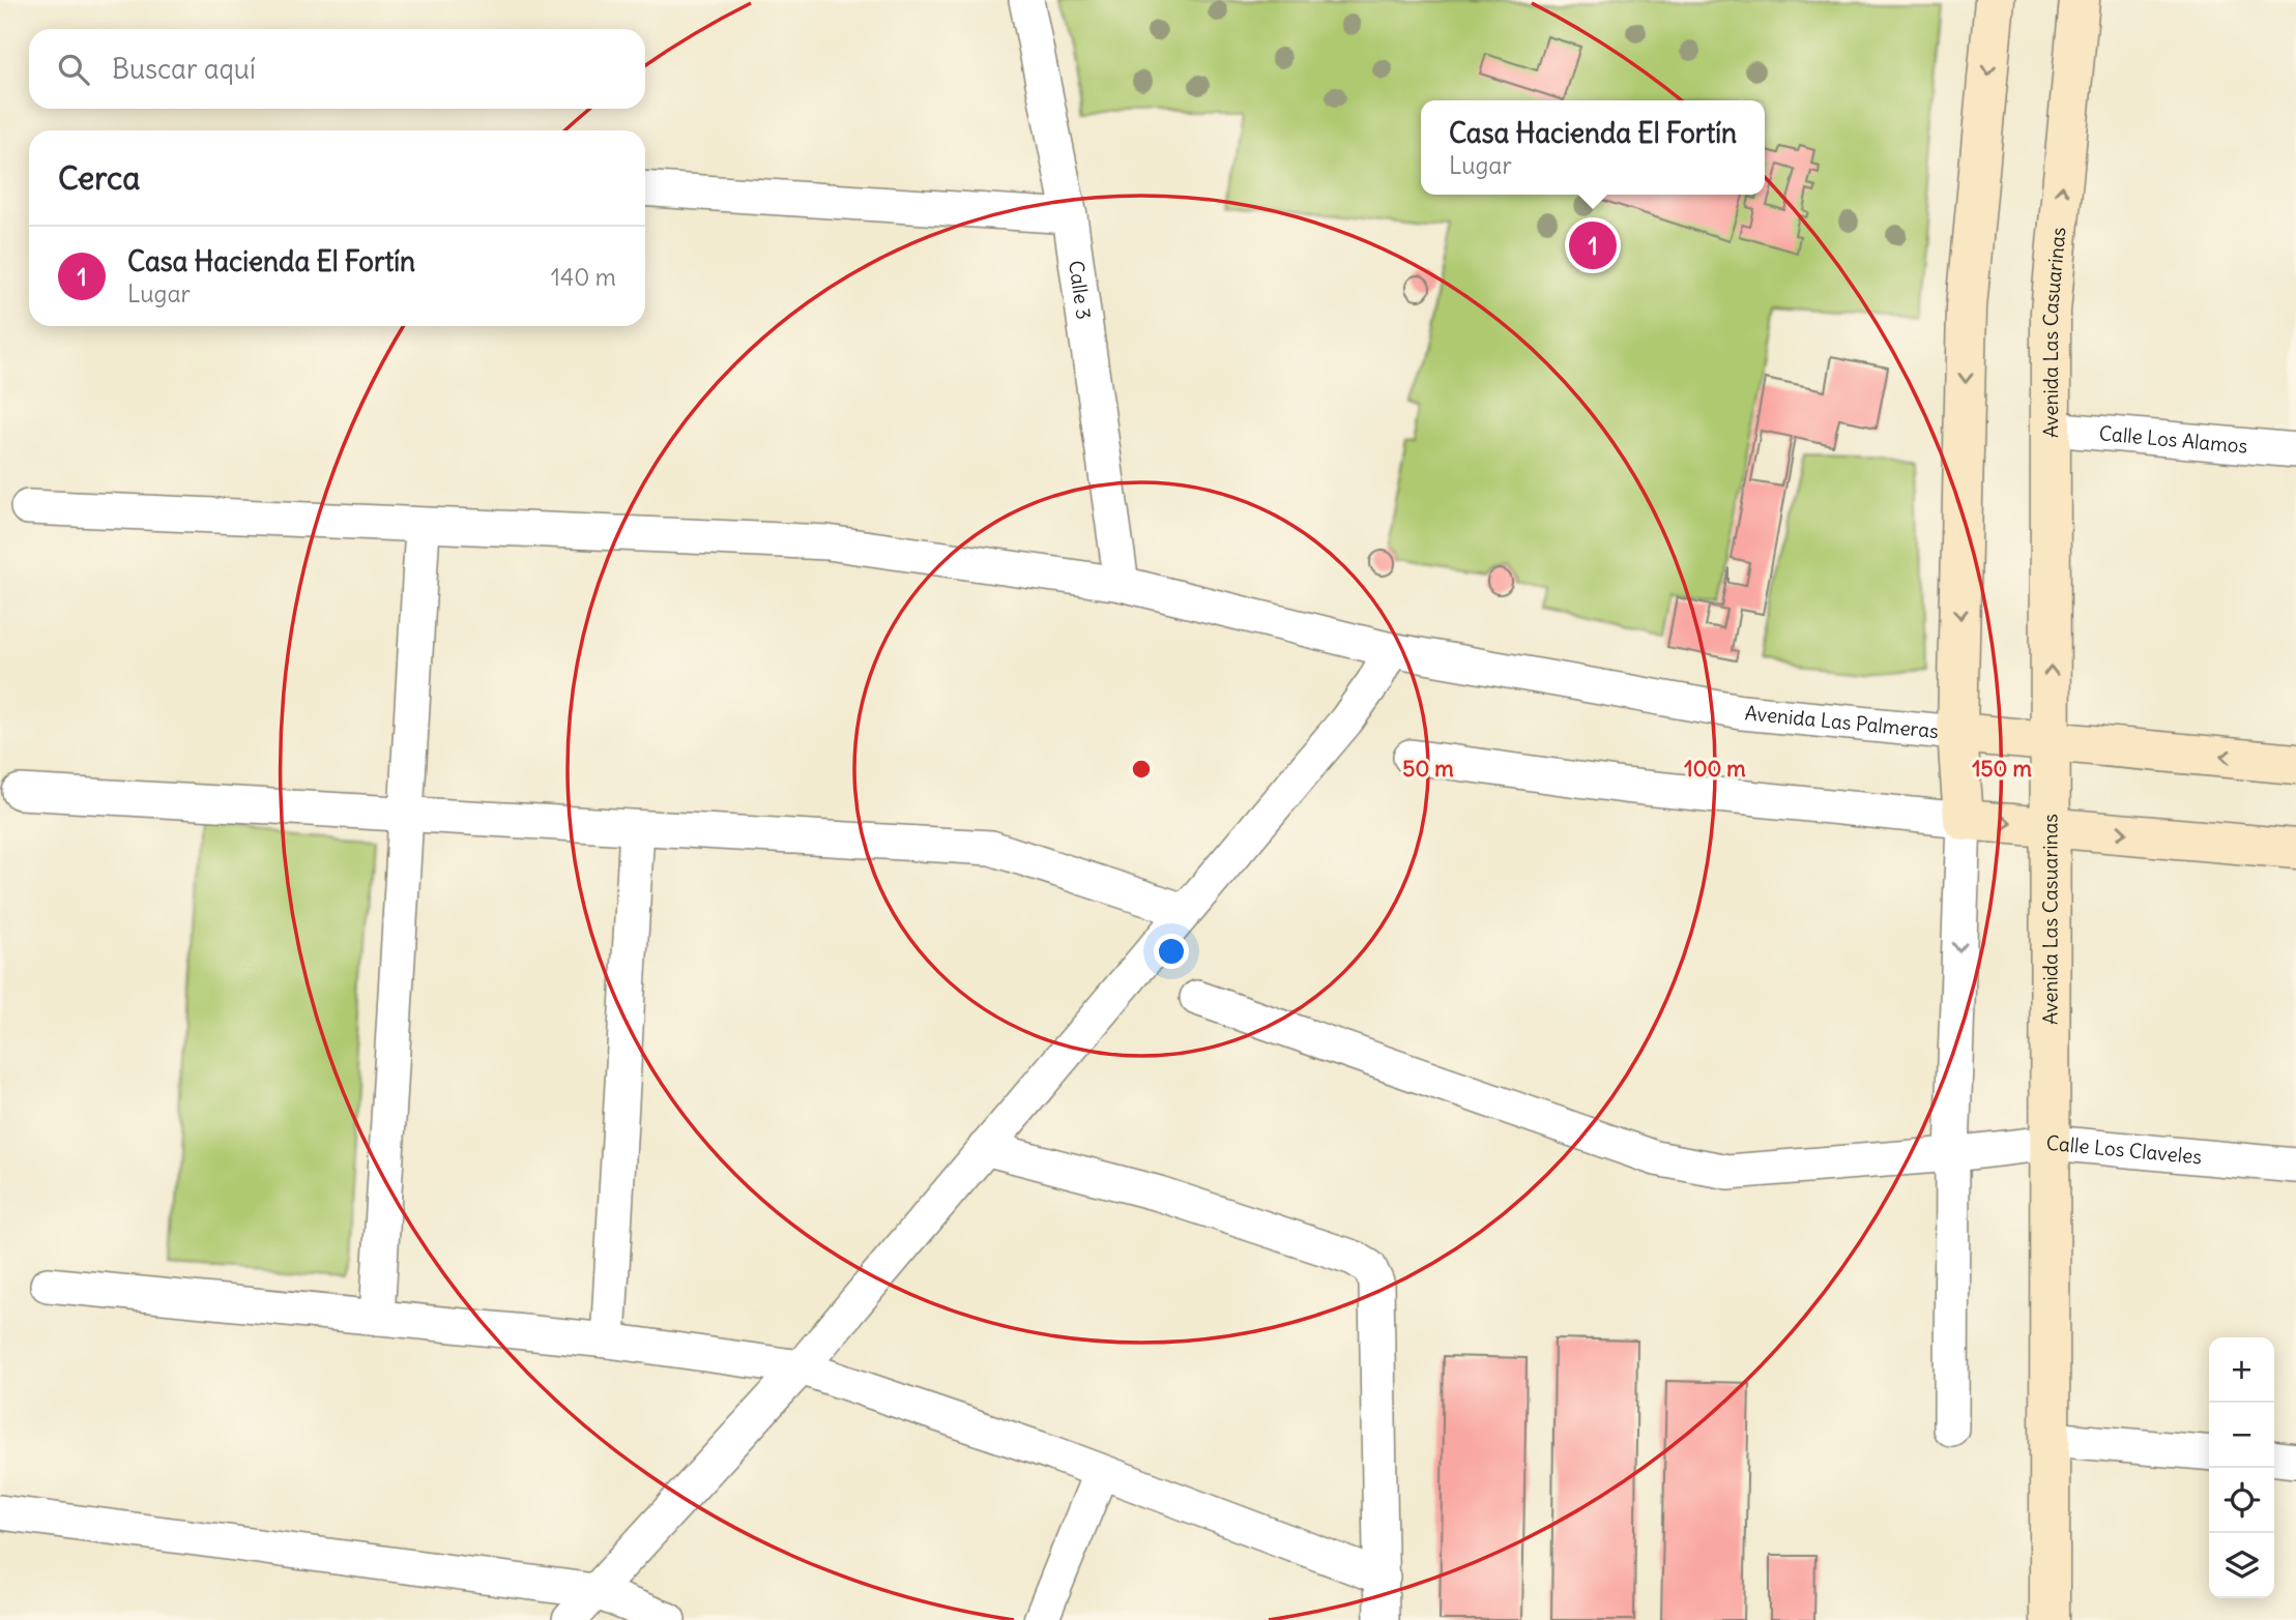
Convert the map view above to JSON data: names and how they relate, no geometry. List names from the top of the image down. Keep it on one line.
{"streets":{"street":["Calle 3","Avenida Las Casuarinas","Calle Los Alamos","Avenida Las Palmeras","Calle Los Claveles"]},"crossings":[["Calle 3","Avenida Las Palmeras"],["Avenida Las Casuarinas","Calle Los Alamos"],["Avenida Las Casuarinas","Avenida Las Palmeras"],["Avenida Las Casuarinas","Calle Los Claveles"]],"page":{"search":"Buscar aquí","popup":["Casa Hacienda El Fortín","Lugar"],"heading":"Cerca","pins":"1","list":[{"mark":"1","name":"Casa Hacienda El Fortín","note":"Lugar","value":"140 m"}],"map_buttons":["+","−"]},"rings":["50 m","100 m","150 m"]}
